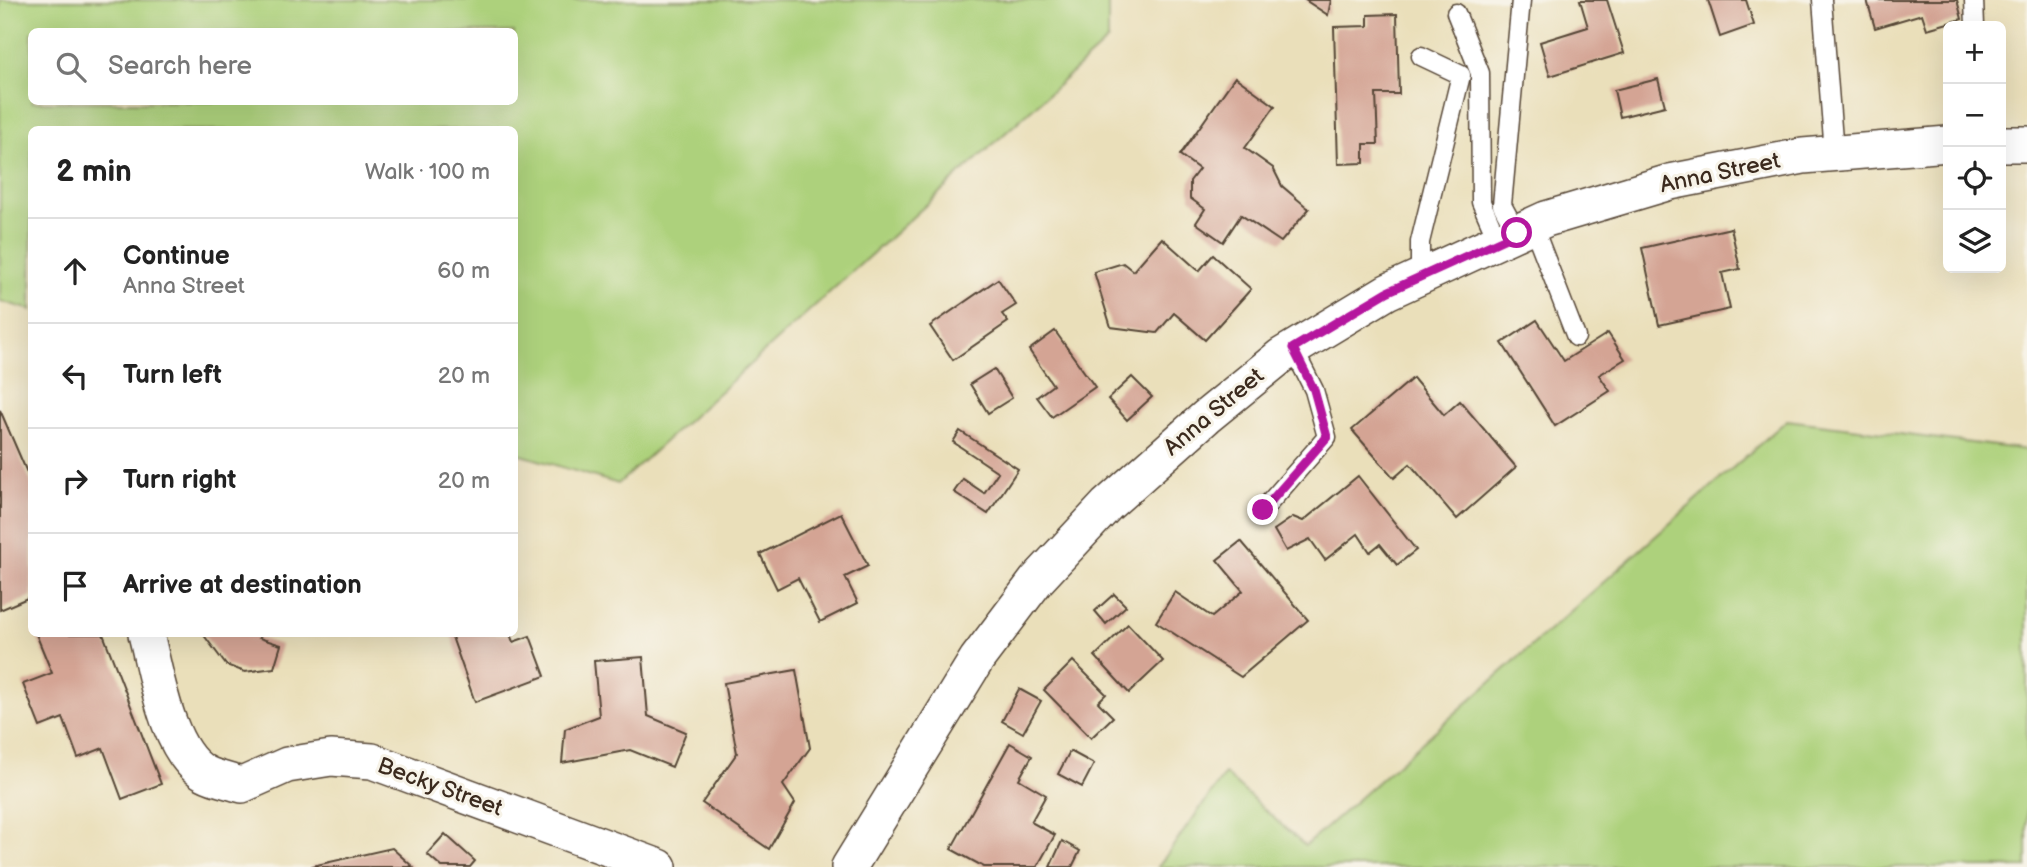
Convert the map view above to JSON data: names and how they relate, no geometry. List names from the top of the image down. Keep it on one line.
{"streets":{"street":["Anna Street","Becky Street"]},"page":{"map_buttons":["+","−"],"search":"Search here","heading":["2 min","Walk · 100 m"],"list":[["Continue","Anna Street","60 m"],["Turn left","20 m"],["Turn right","20 m"],"Arrive at destination"]}}
